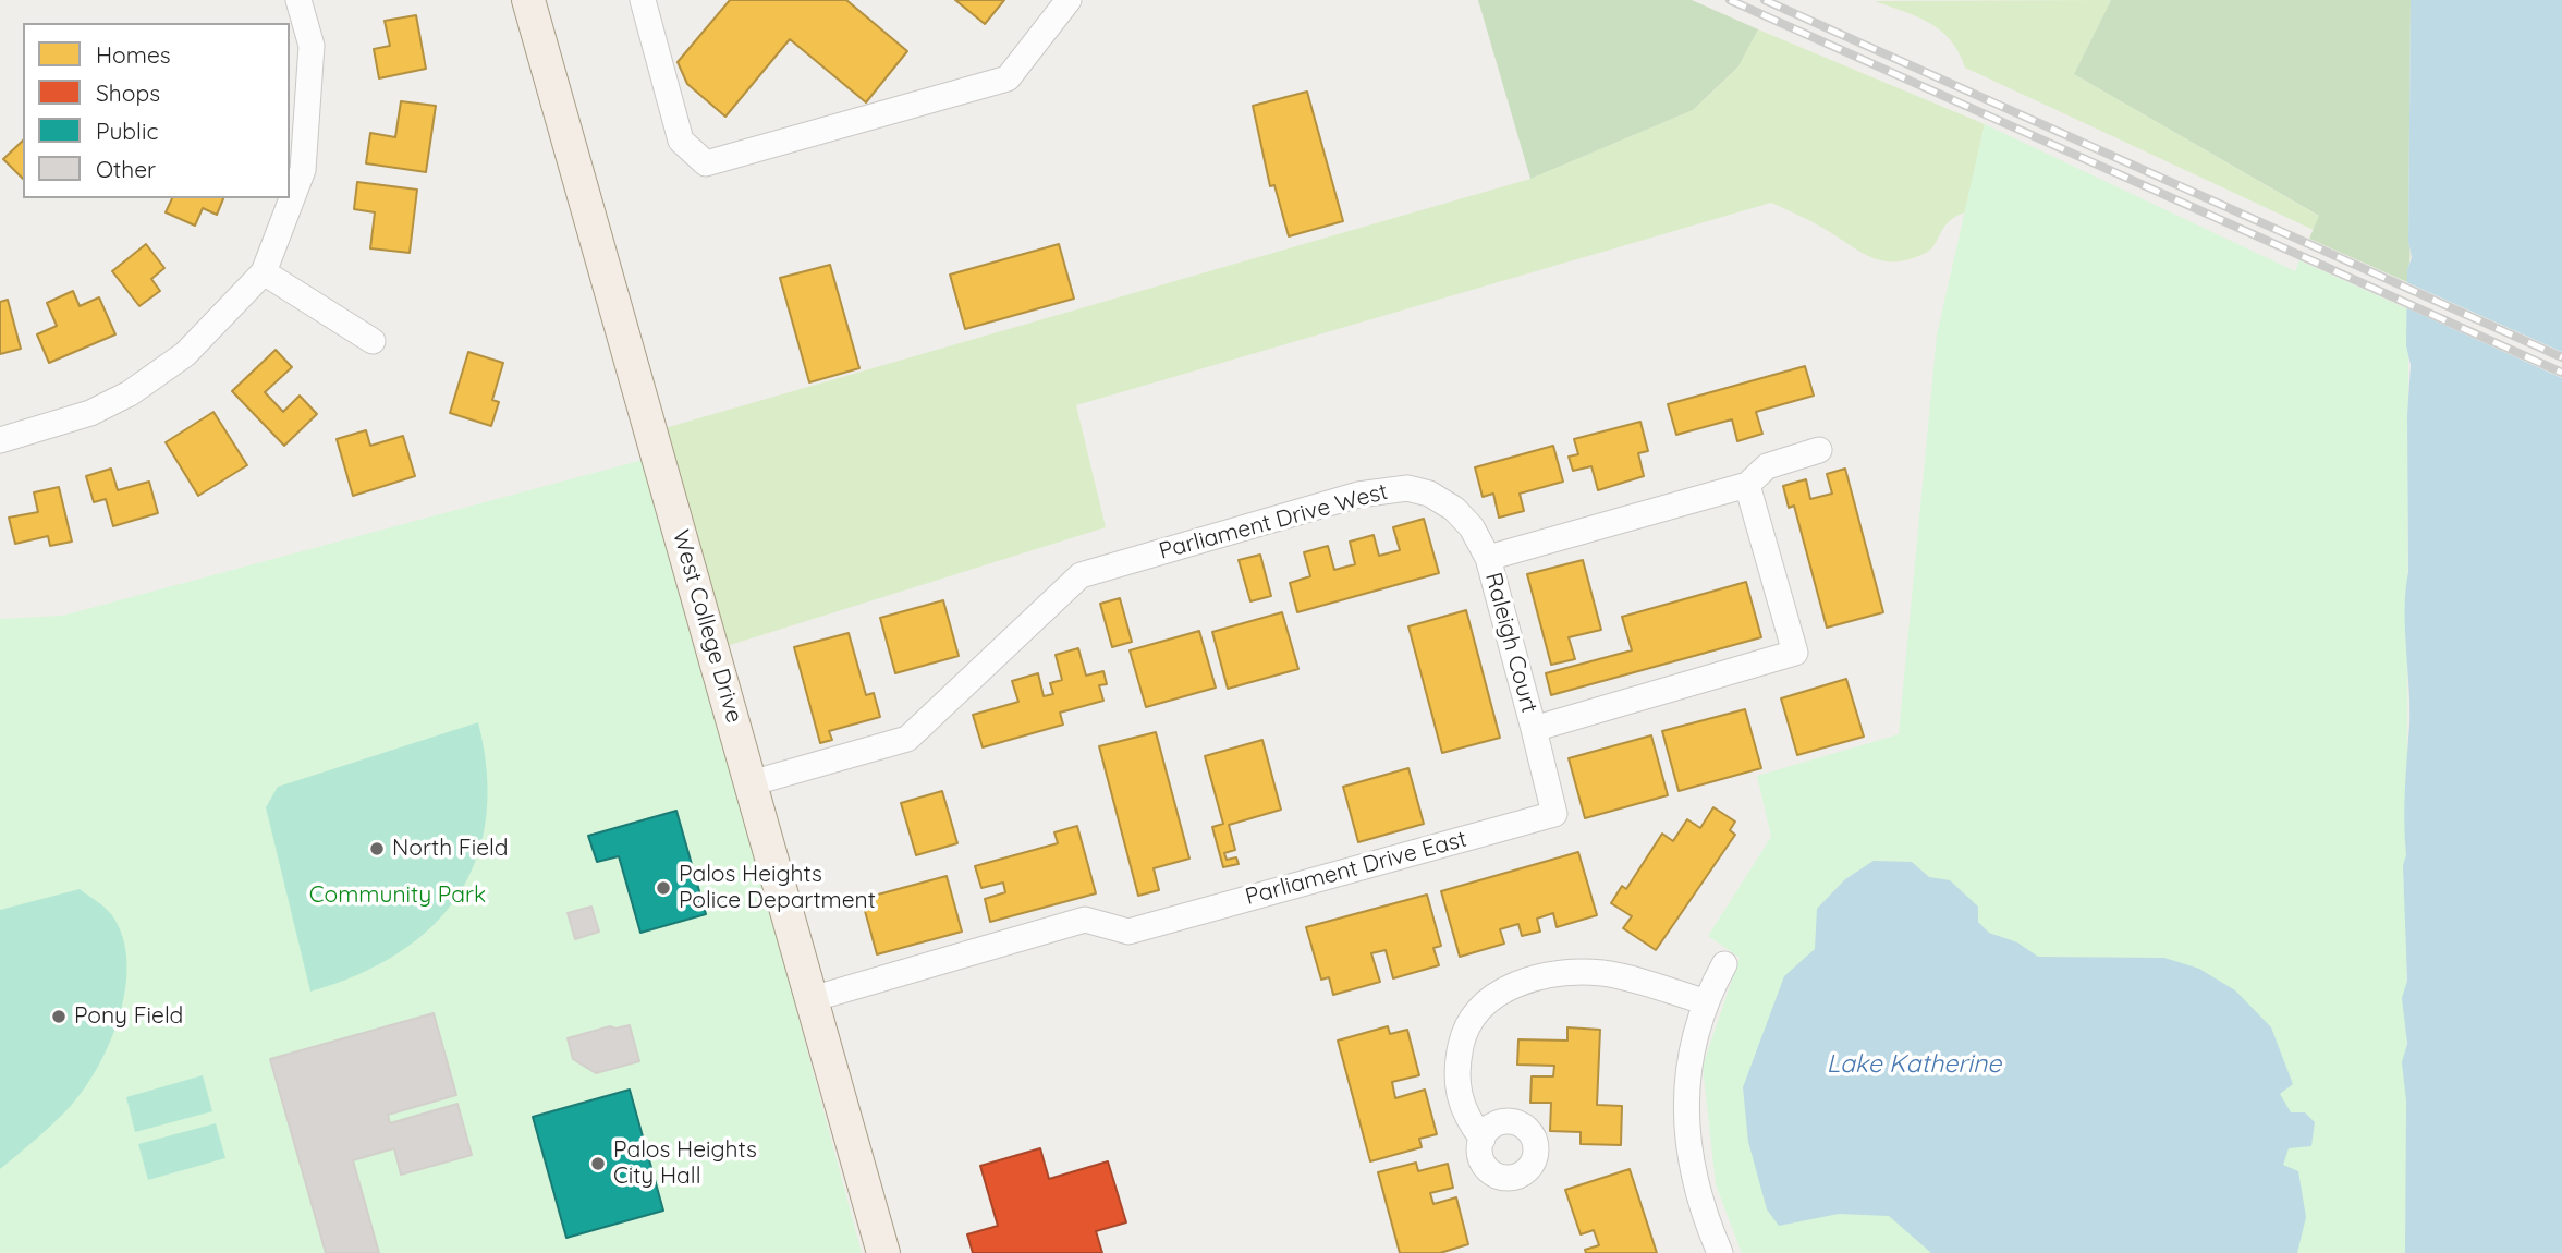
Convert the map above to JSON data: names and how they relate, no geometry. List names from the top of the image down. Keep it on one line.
{"streets":{"main road":["West College Drive"],"street":["Parliament Drive West","Raleigh Court","Parliament Drive East"]},"crossings":[["Parliament Drive West","West College Drive"],["Parliament Drive West","Raleigh Court"],["West College Drive","Parliament Drive East"],["Raleigh Court","Parliament Drive East"]],"water":["Lake Katherine"],"parks":["Community Park"],"places":["North Field","Palos Heights Police Department","Pony Field","Palos Heights City Hall"],"legend":["Homes","Shops","Public","Other"]}
